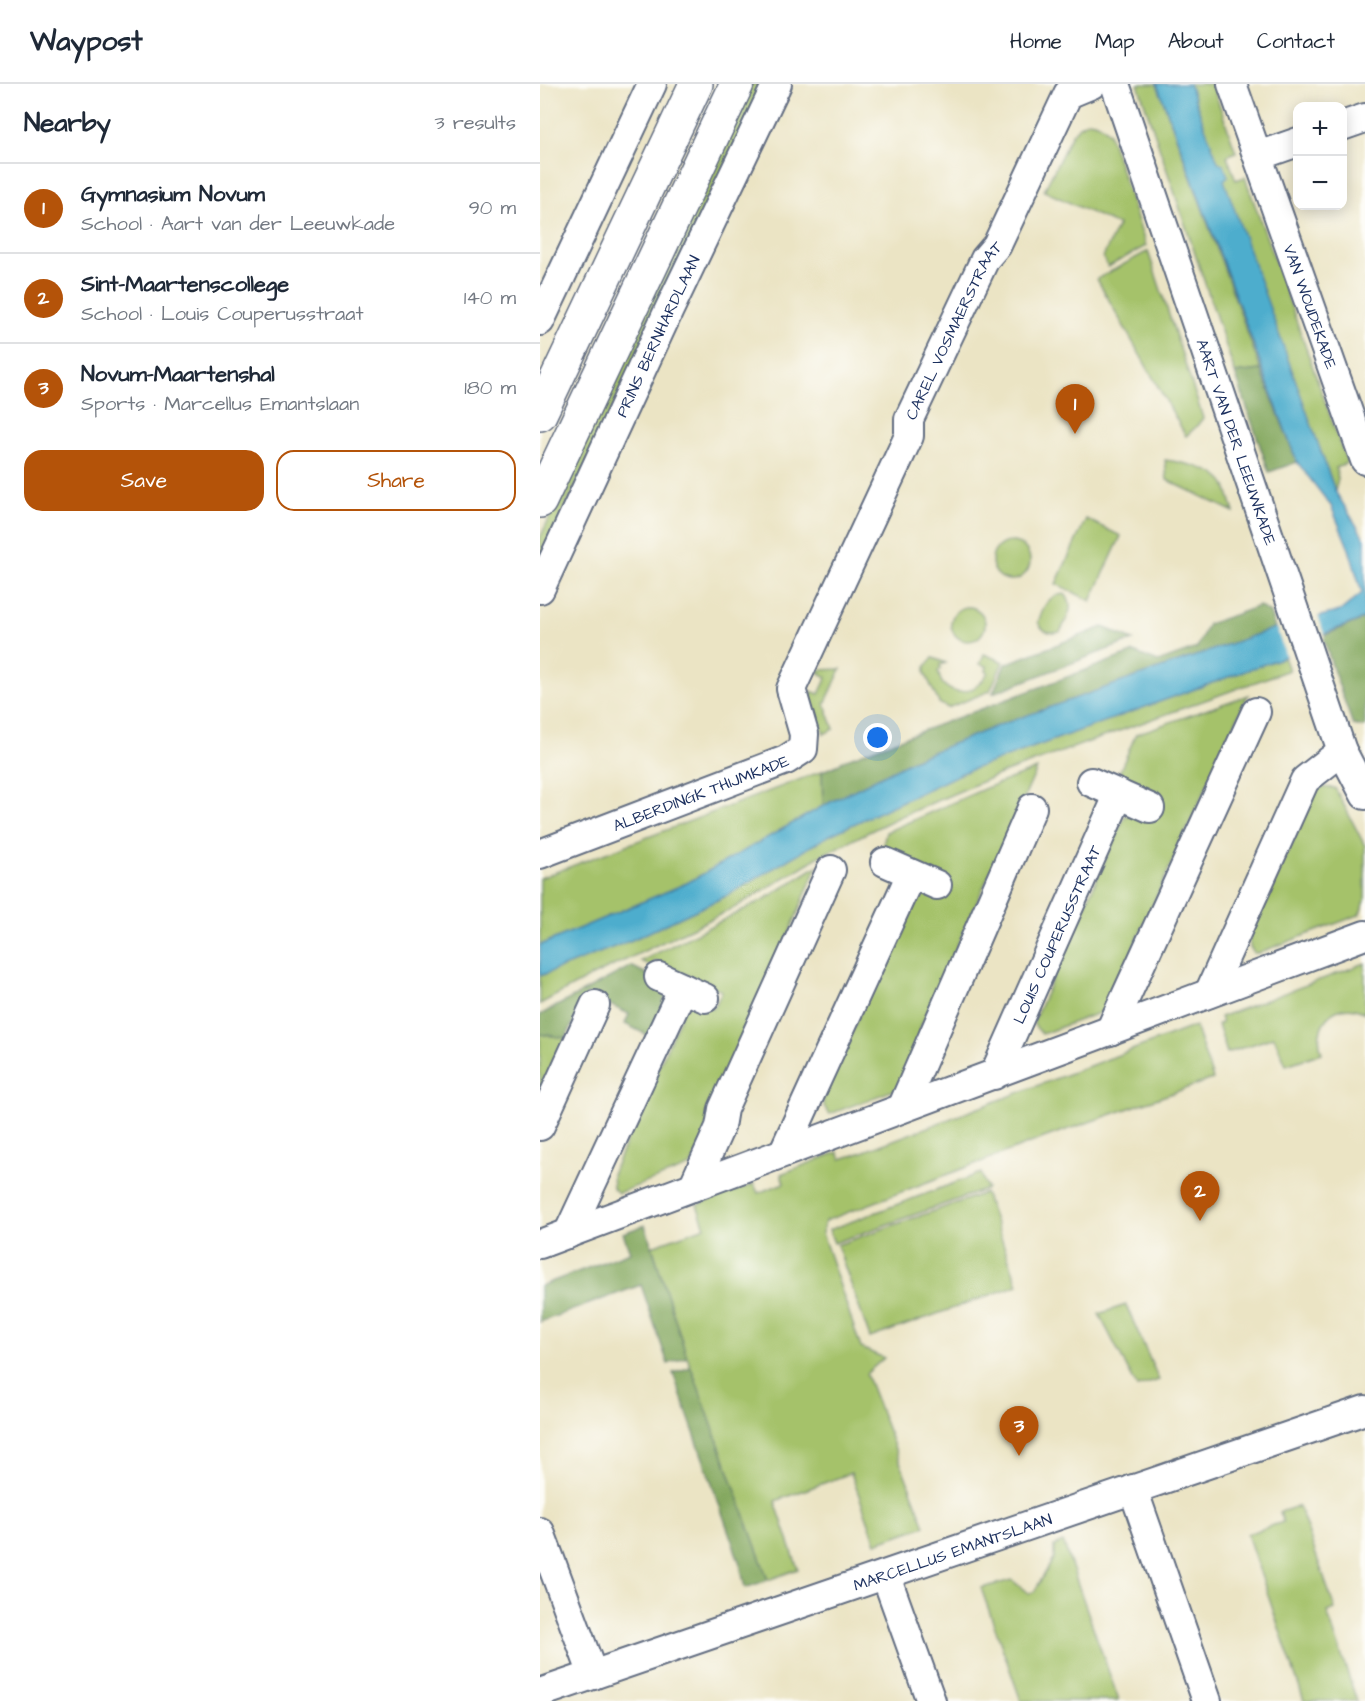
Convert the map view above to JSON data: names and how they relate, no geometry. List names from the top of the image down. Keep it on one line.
{"streets":{"street":["VAN WOUDEKADE","CAREL VOSMAERSTRAAT","PRINS BERNHARDLAAN","AART VAN DER LEEUWKADE","ALBERDINGK THIJMKADE","LOUIS COUPERUSSTRAAT","MARCELLUS EMANTSLAAN"]},"crossings":[["CAREL VOSMAERSTRAAT","ALBERDINGK THIJMKADE"]],"page":{"header":"Waypost","nav":["Home","Map","About","Contact"],"heading":["Nearby","3 results"],"map_buttons":["+","−"],"list":[{"mark":"1","name":"Gymnasium Novum","note":"School · Aart van der Leeuwkade","value":"90 m"},{"mark":"2","name":"Sint-Maartenscollege","note":"School · Louis Couperusstraat","value":"140 m"},{"mark":"3","name":"Novum-Maartenshal","note":"Sports · Marcellus Emantslaan","value":"180 m"}],"pins":["1","2","3"],"buttons":["Save","Share"]}}
